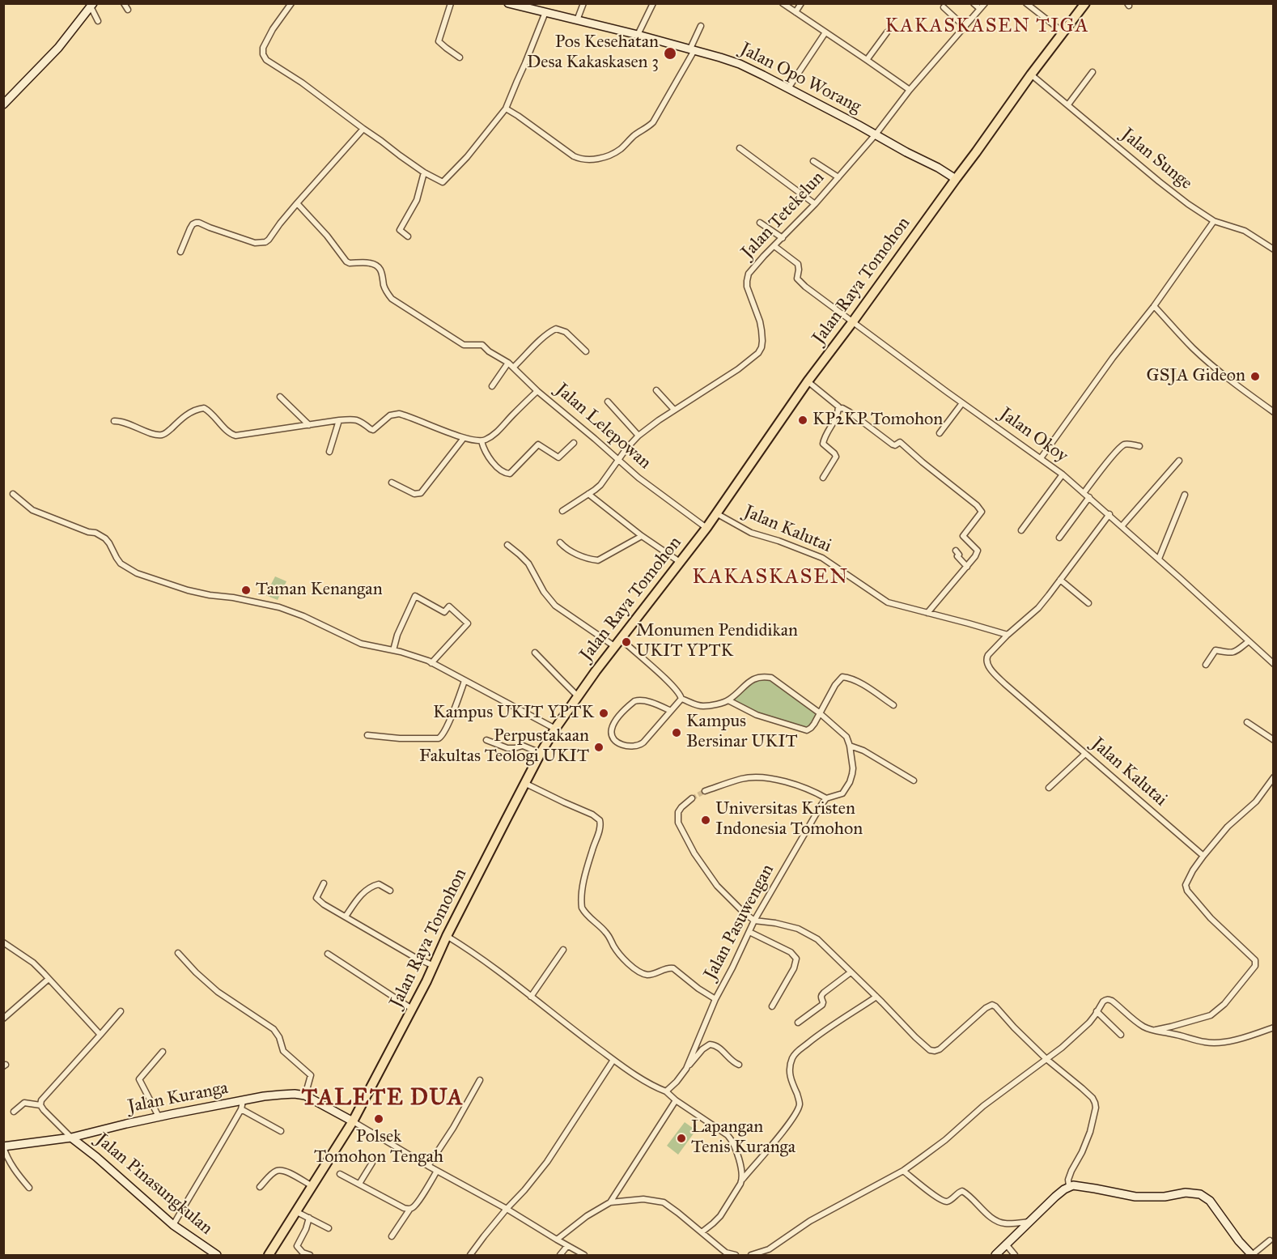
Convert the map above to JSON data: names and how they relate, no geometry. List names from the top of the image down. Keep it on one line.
{"streets":{"highway":["Jalan Raya Tomohon"],"street":["Jalan Opo Worang","Jalan Sunge","Jalan Tetekelun","Jalan Lelepowan","Jalan Okoy","Jalan Kalutai","Jalan Pasuwengan","Jalan Kuranga","Jalan Pinasungkulan"]},"crossings":[["Jalan Opo Worang","Jalan Tetekelun"],["Jalan Opo Worang","Jalan Raya Tomohon"],["Jalan Sunge","Jalan Raya Tomohon"],["Jalan Tetekelun","Jalan Lelepowan"],["Jalan Tetekelun","Jalan Okoy"],["Jalan Raya Tomohon","Jalan Lelepowan"],["Jalan Raya Tomohon","Jalan Okoy"],["Jalan Raya Tomohon","Jalan Kalutai"],["Jalan Raya Tomohon","Jalan Kuranga"],["Jalan Okoy","Jalan Kalutai"],["Jalan Kuranga","Jalan Pinasungkulan"]],"districts":["KAKASKASEN TIGA","KAKASKASEN","TALETE DUA"],"places":["Pos Kesehatan Desa Kakaskasen 3","GSJA Gideon","KP2KP Tomohon","Taman Kenangan","Monumen Pendidikan UKIT YPTK","Kampus UKIT YPTK","Kampus Bersinar UKIT","Perpustakaan Fakultas Teologi UKIT","Universitas Kristen Indonesia Tomohon","Polsek Tomohon Tengah","Lapangan Tenis Kuranga"]}
